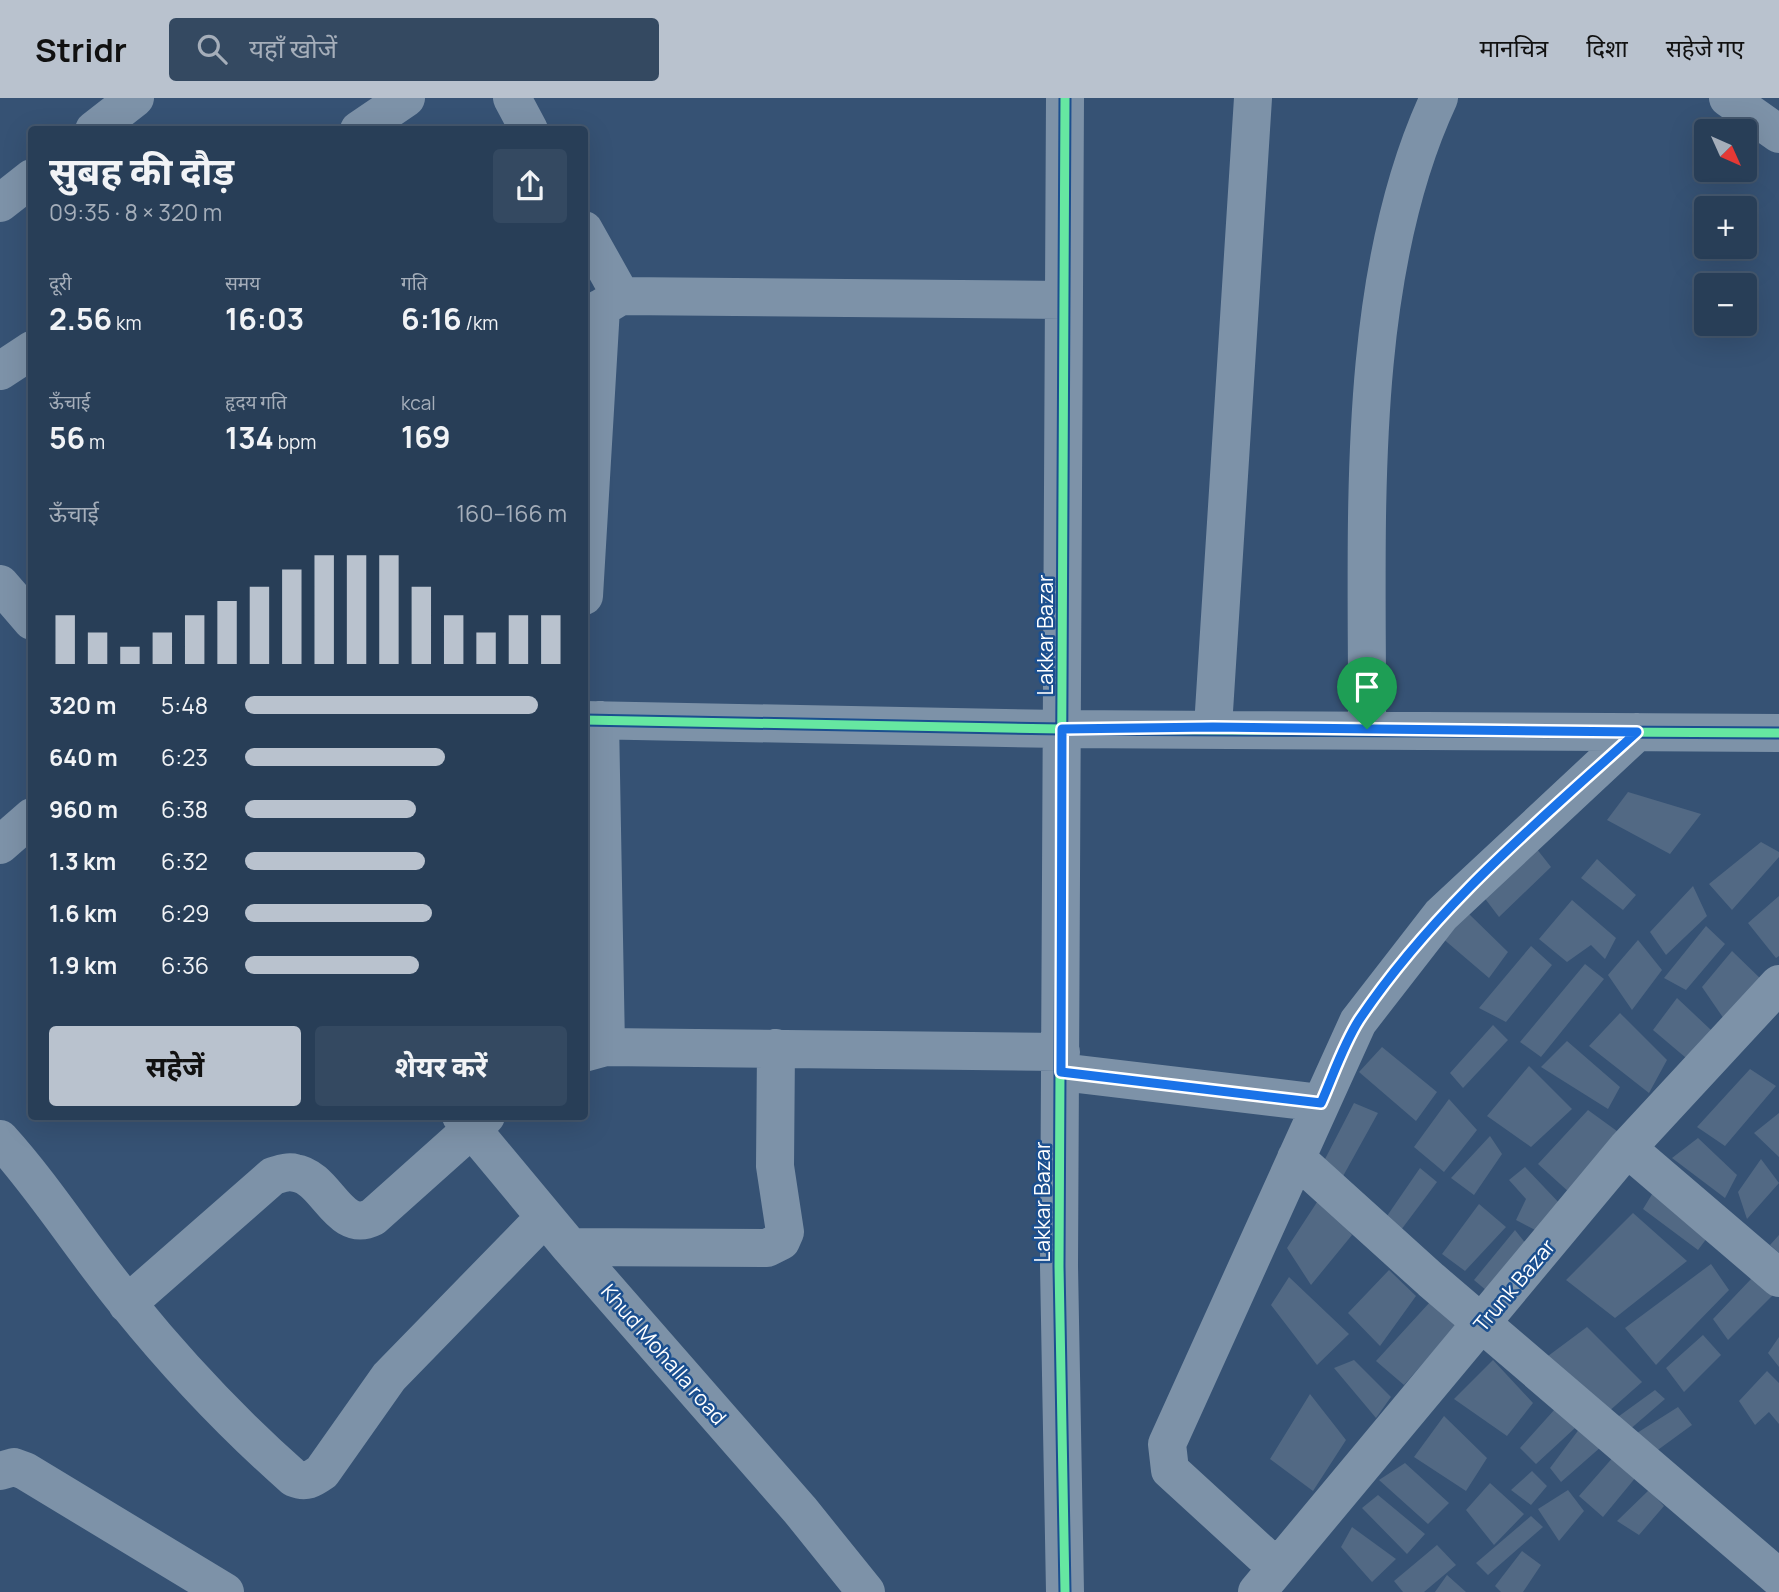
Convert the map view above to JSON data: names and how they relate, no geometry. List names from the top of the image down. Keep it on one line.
{"streets":{"street":["Lakkar Bazar","Trunk Bazar","Khud Mohalla road"]},"north":"bottom right","page":{"header":"Stridr","search":"यहाँ खोजें","nav":["मानचित्र","दिशा","सहेजे गए"],"map_buttons":["+","−"],"heading":["सुबह की दौड़","09:35 · 8 × 320 m"],"stats":[["दूरी","2.56 km"],["समय","16:03"],["गति","6:16 /km"],["ऊँचाई","56 m"],["हृदय गति","134 bpm"],["kcal","169"]],"chart":["ऊँचाई","160–166 m"],"list":[{"name":"320 m","note":"5:48"},{"name":"640 m","note":"6:23"},{"name":"960 m","note":"6:38"},{"name":"1.3 km","note":"6:32"},{"name":"1.6 km","note":"6:29"},{"name":"1.9 km","note":"6:36"}],"buttons":["सहेजें","शेयर करें"]}}
